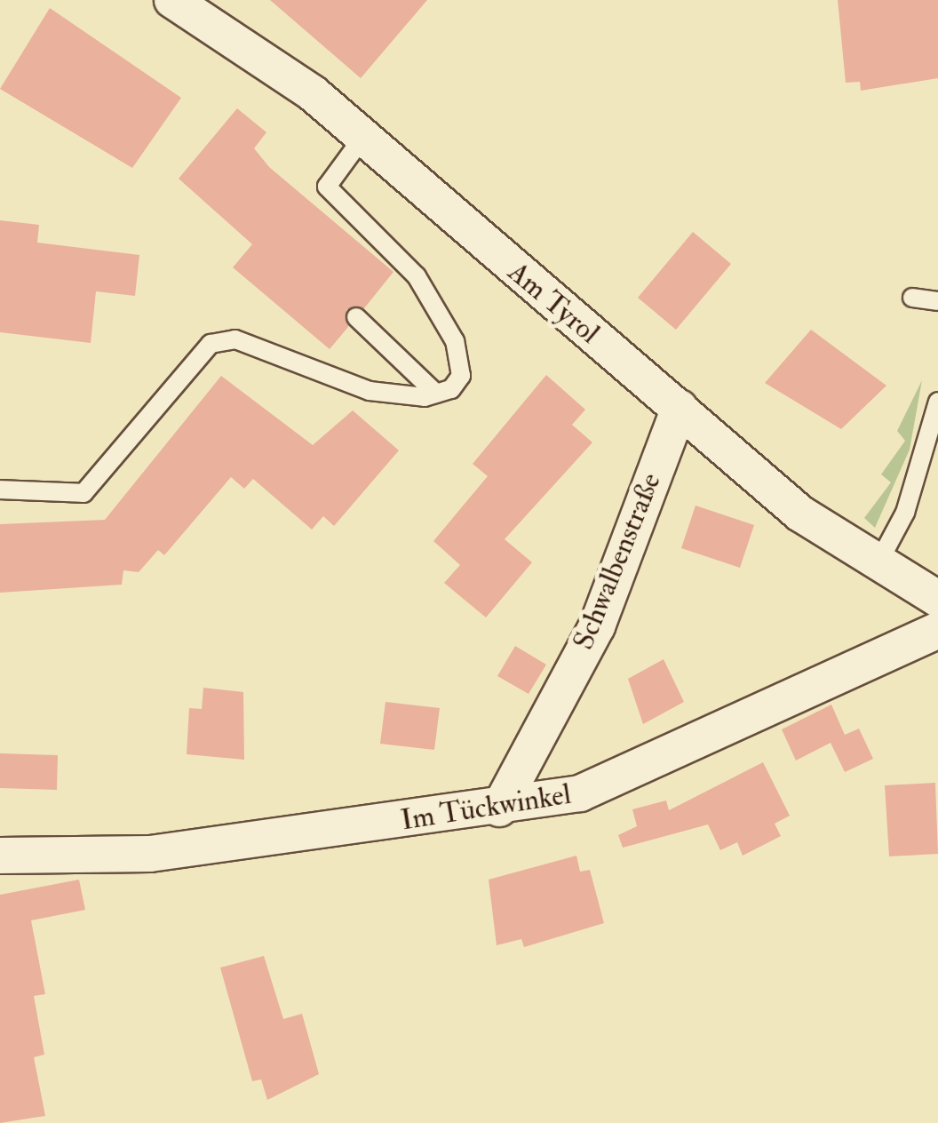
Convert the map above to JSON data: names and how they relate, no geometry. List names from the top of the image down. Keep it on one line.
{"streets":{"street":["Am Tyrol","Schwalbenstraße","Im Tückwinkel"]},"crossings":[["Am Tyrol","Schwalbenstraße"],["Schwalbenstraße","Im Tückwinkel"]]}
